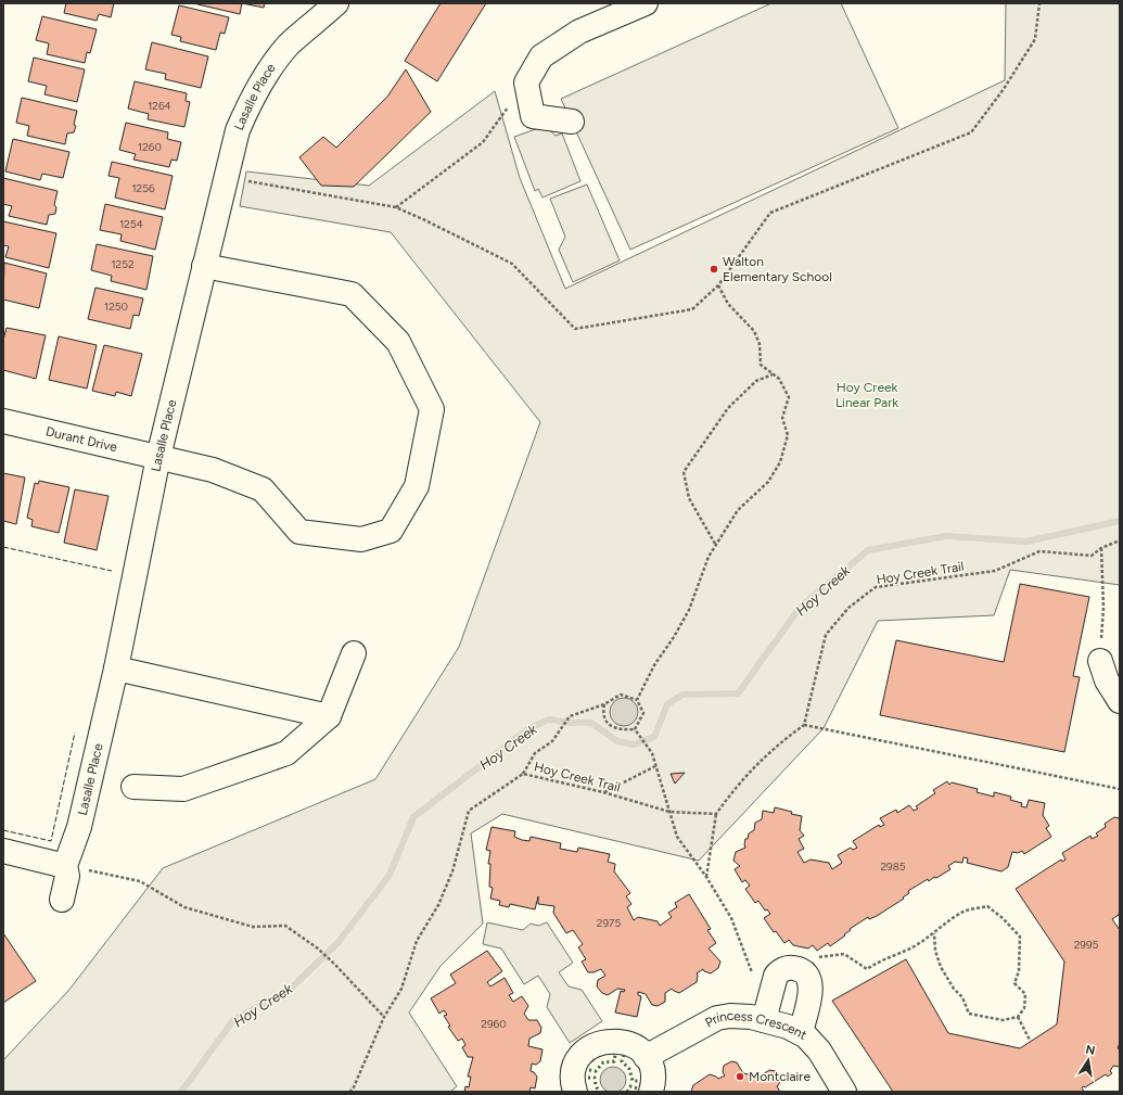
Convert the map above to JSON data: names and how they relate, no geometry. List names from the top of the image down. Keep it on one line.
{"streets":{"street":["Lasalle Place","Durant Drive","Princess Crescent"],"path":["Hoy Creek Trail"]},"crossings":[["Lasalle Place","Durant Drive"]],"water":["Hoy Creek"],"parks":["Hoy Creek Linear Park"],"places":["Walton Elementary School","Montclaire"],"house_numbers":["1264","1260","1256","1254","1252","1250","2985","2975","2995","2960"],"north":"top"}
